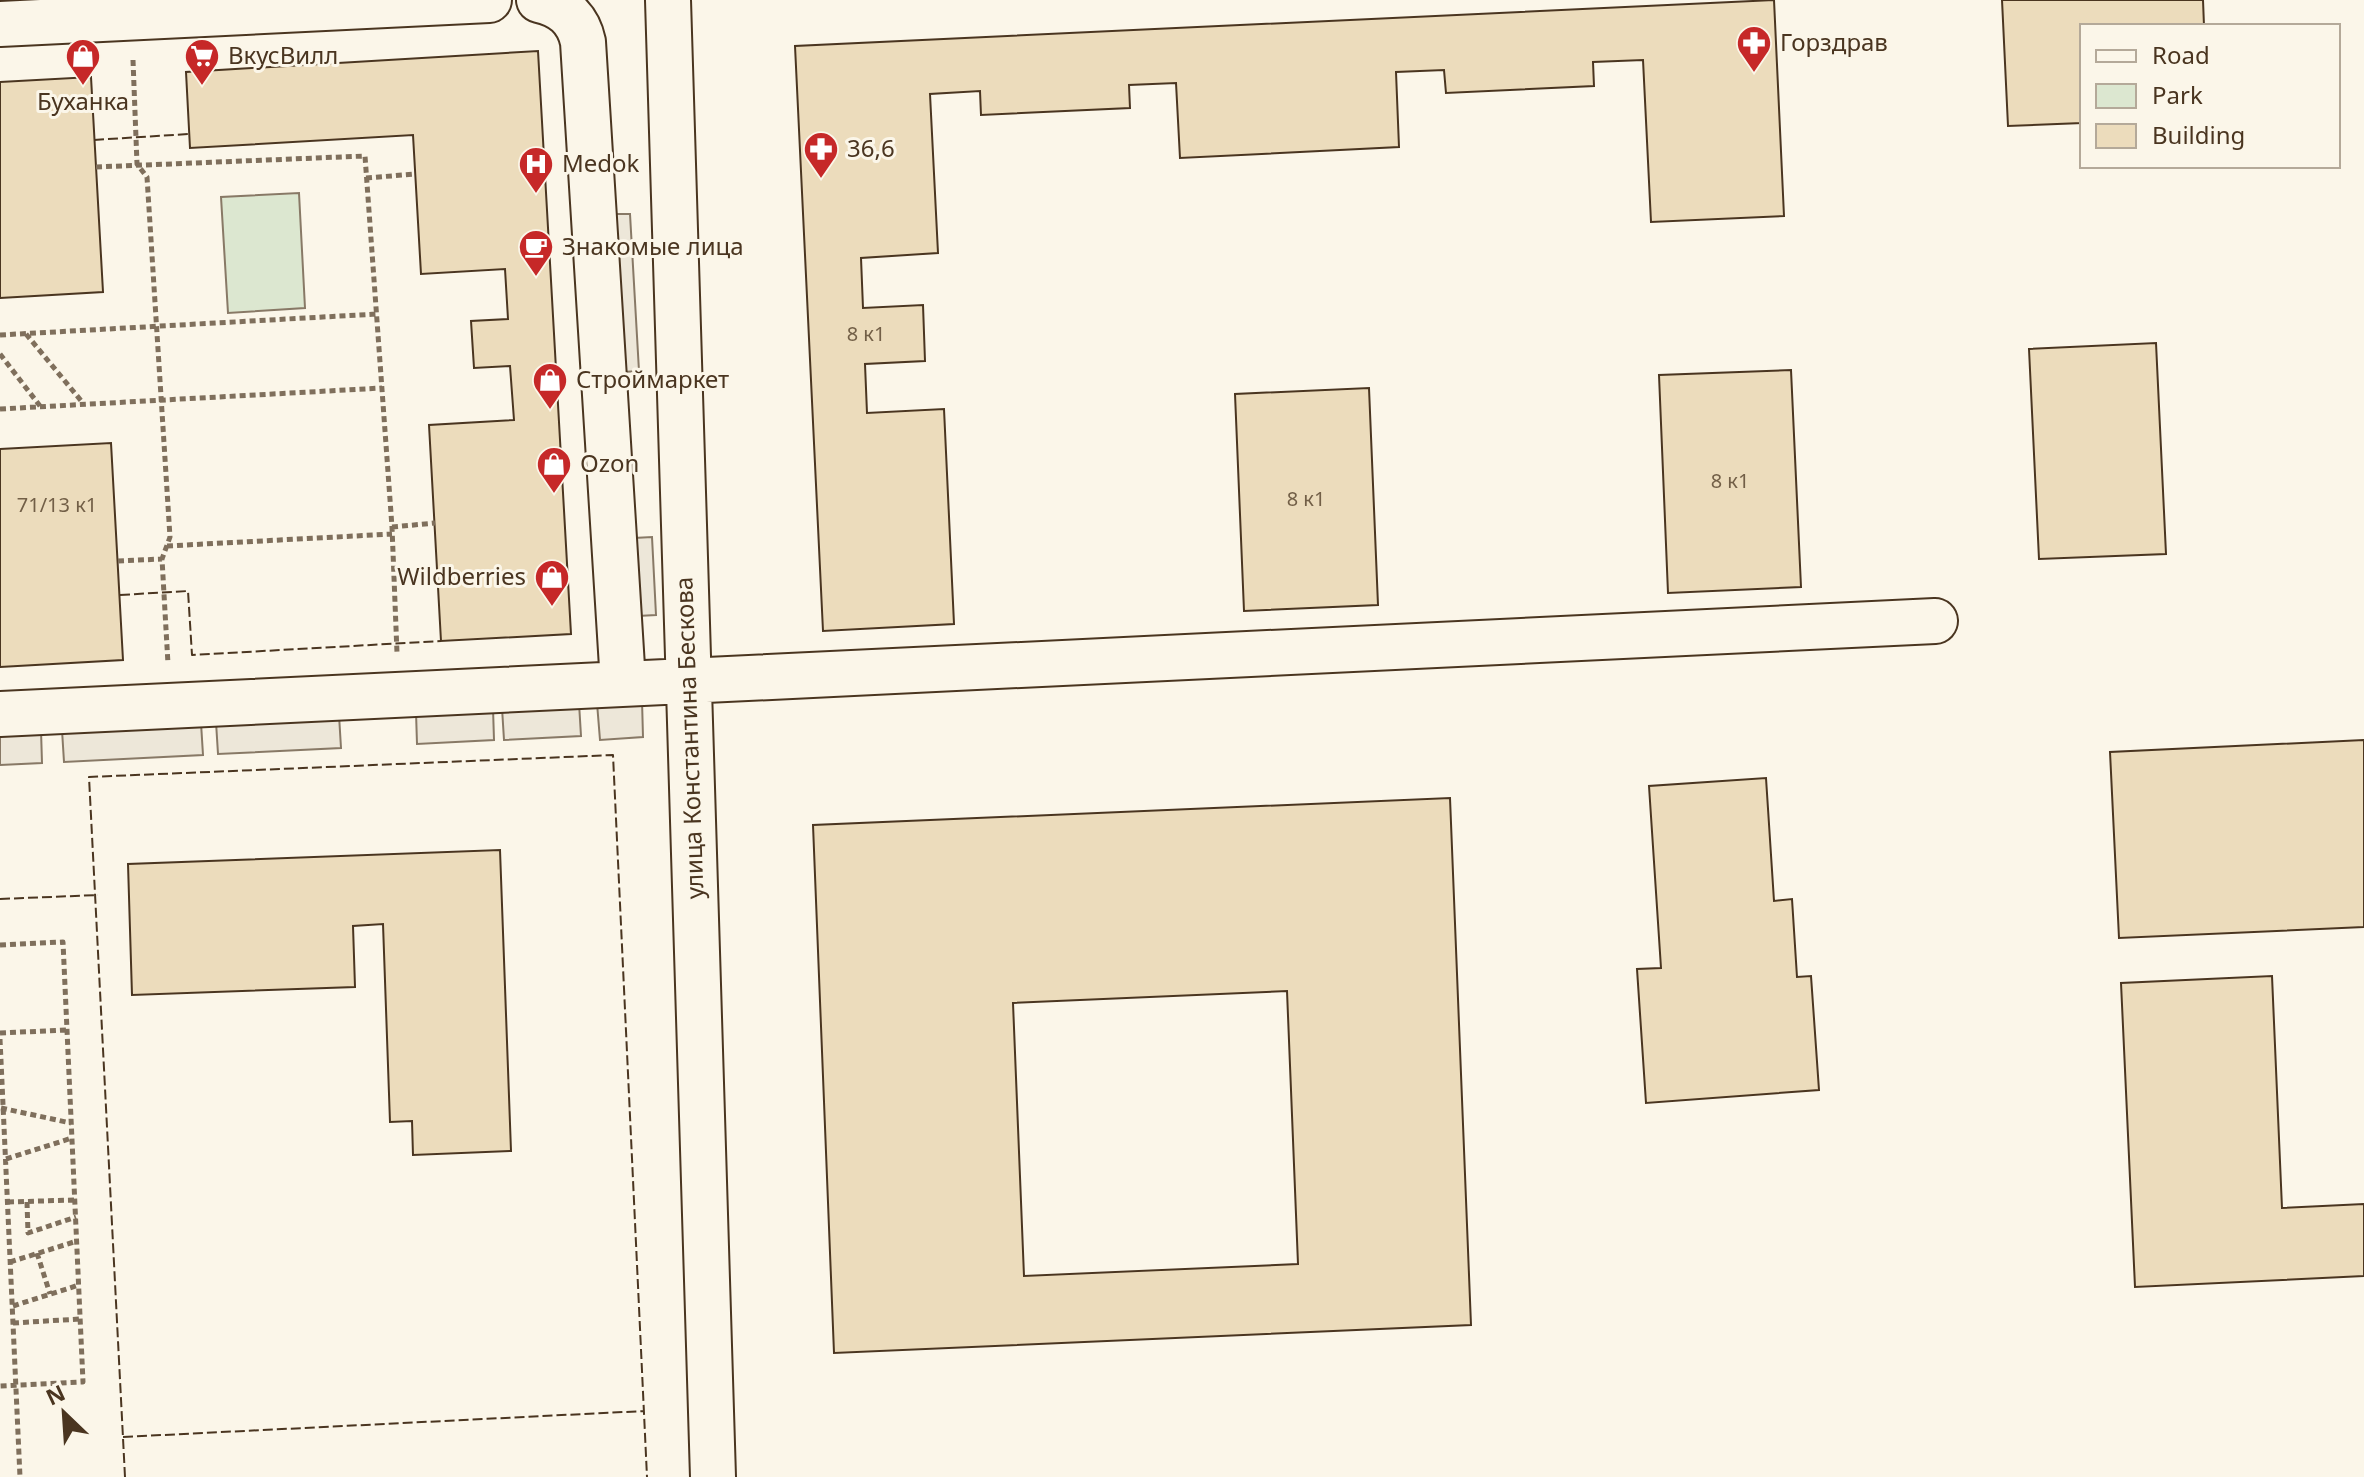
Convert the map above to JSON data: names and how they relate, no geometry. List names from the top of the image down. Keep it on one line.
{"streets":{"street":["улица Константина Бескова"]},"places":{"pharmacy":["Горздрав","36,6"],"shop":["Буханка","Строймаркет","Ozon","Wildberries"],"supermarket":["ВкусВилл"],"hospital":["Medok"],"cafe":["Знакомые лица"]},"house_numbers":["8 к1","8 к1","8 к1","71/13 к1"],"legend":["Road","Park","Building"],"north":"top left"}
